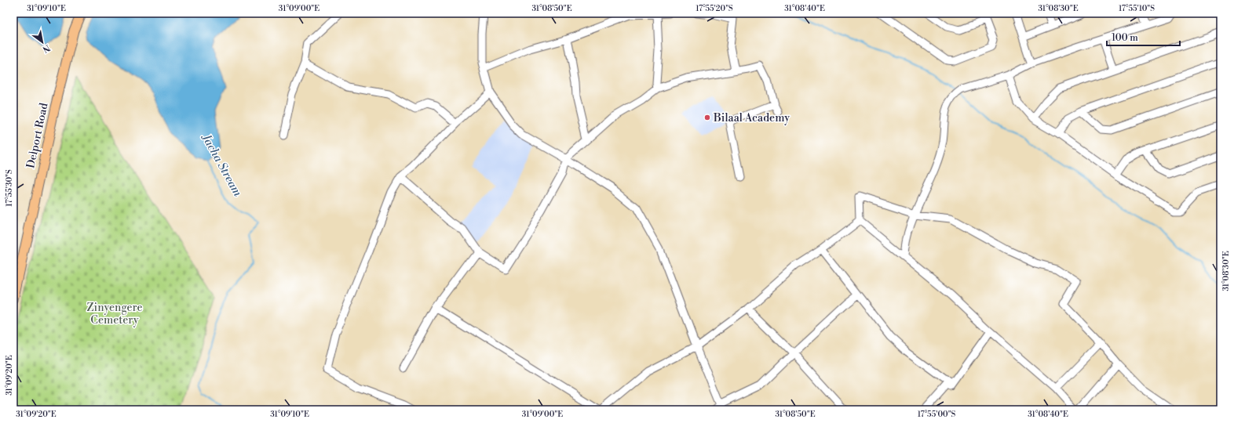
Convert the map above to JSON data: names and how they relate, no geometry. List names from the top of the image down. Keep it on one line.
{"streets":{"main road":["Delport Road"]},"water":["Jacha Stream"],"parks":["Zinyengere Cemetery"],"places":["Bilaal Academy"],"scale_bar":"100 m","north":"bottom right","coordinates":["31°09'10\"E","31°09'00\"E","31°08'50\"E","17°55'20\"S","31°08'40\"E","31°08'30\"E","17°55'10\"S","17°55'30\"S","31°09'20\"E","17°55'00\"S"]}
